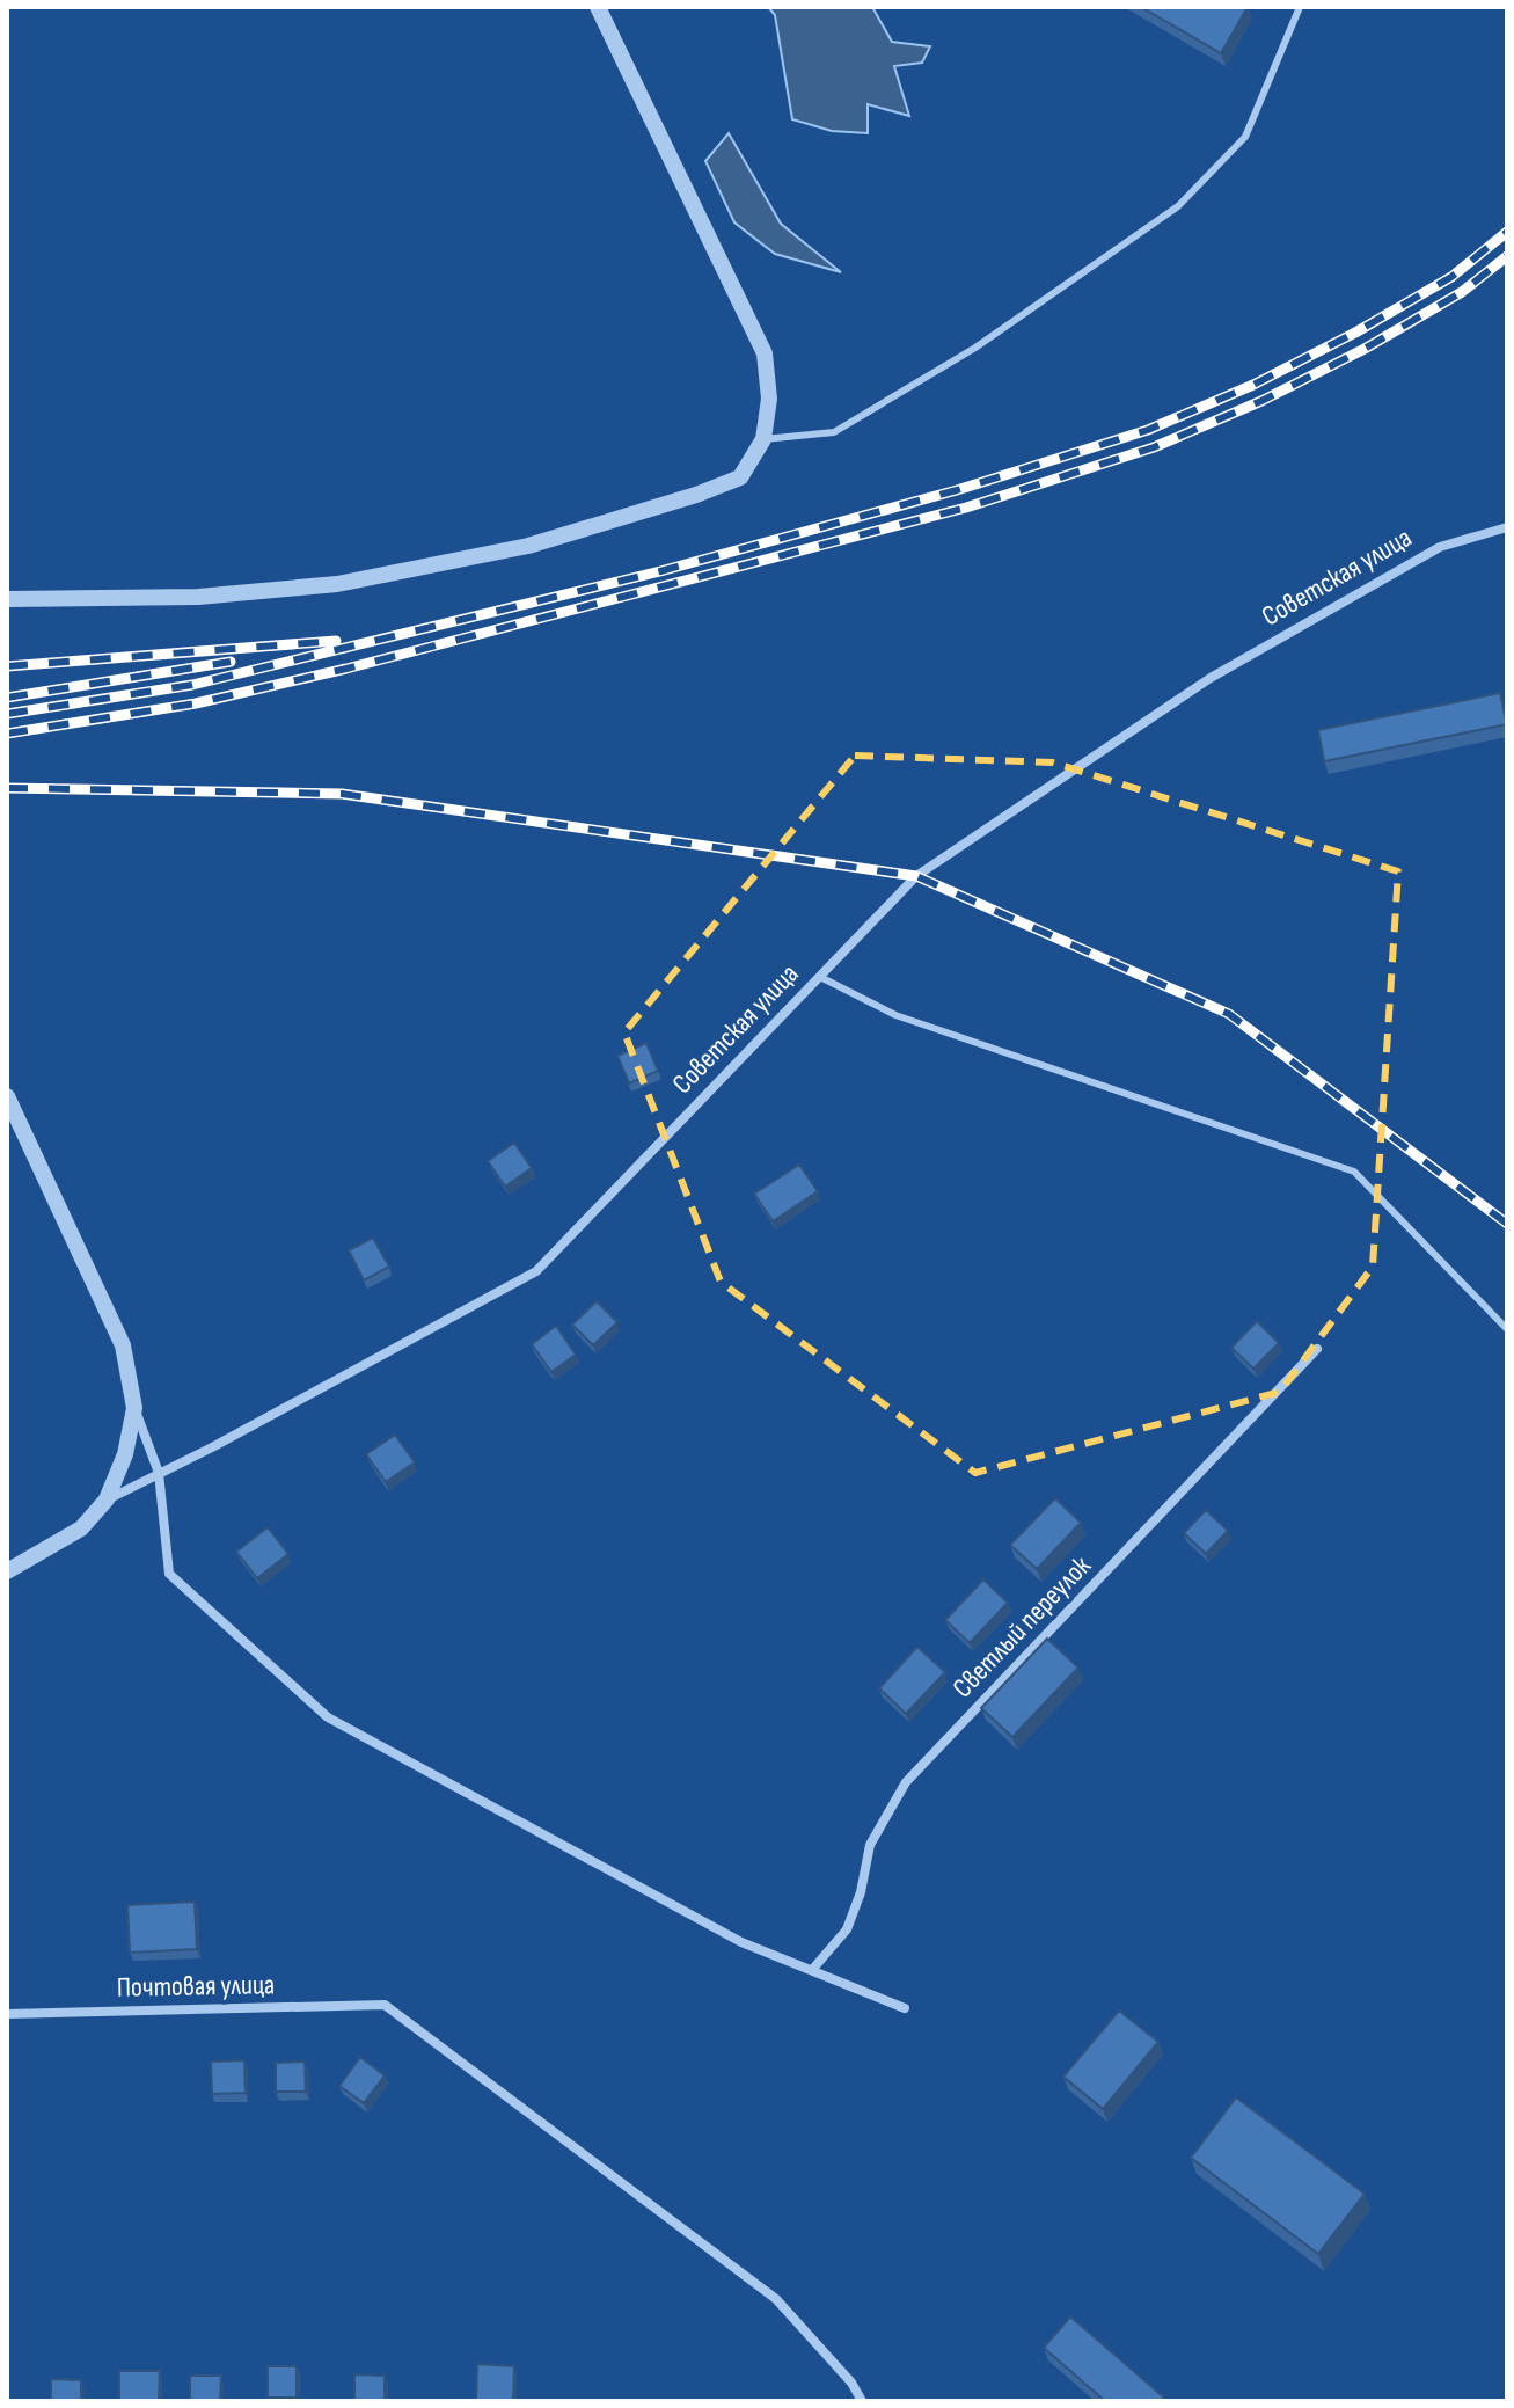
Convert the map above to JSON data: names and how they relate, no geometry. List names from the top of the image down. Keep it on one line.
{"streets":{"street":["Советская улица","Светлый переулок","Почтовая улица"]}}
